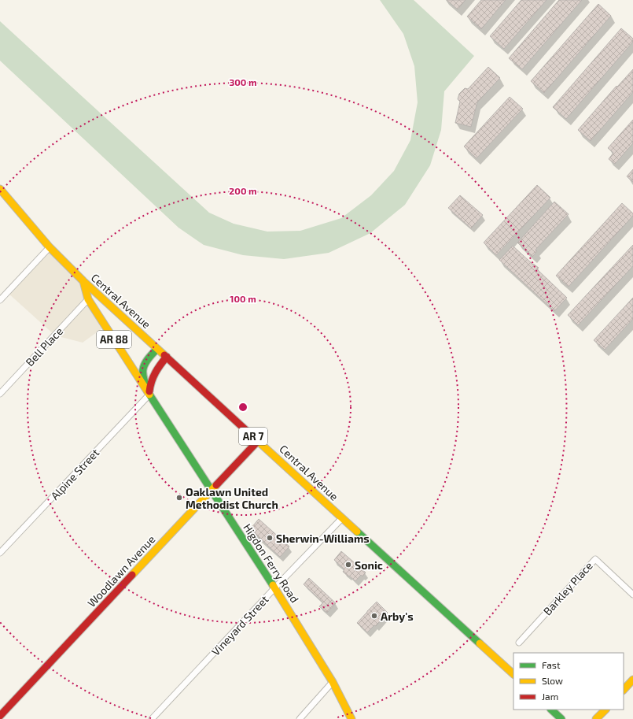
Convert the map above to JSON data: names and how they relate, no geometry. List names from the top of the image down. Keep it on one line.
{"streets":{"main road":["Central Avenue","AR 88","AR 7","Higdon Ferry Road","Woodlawn Avenue"],"street":["Bell Place","Alpine Street","Barkley Place","Vineyard Street"]},"crossings":[["Central Avenue","AR 88"],["Central Avenue","Woodlawn Avenue"],["Central Avenue","Vineyard Street"],["AR 88","Bell Place"],["AR 88","Alpine Street"],["AR 88","Higdon Ferry Road"],["Alpine Street","Higdon Ferry Road"],["Higdon Ferry Road","Woodlawn Avenue"],["Higdon Ferry Road","Vineyard Street"]],"places":["Oaklawn United Methodist Church","Sherwin-Williams","Sonic","Arby's"],"legend":["Fast","Slow","Jam"],"rings":["300 m","200 m","100 m"]}
